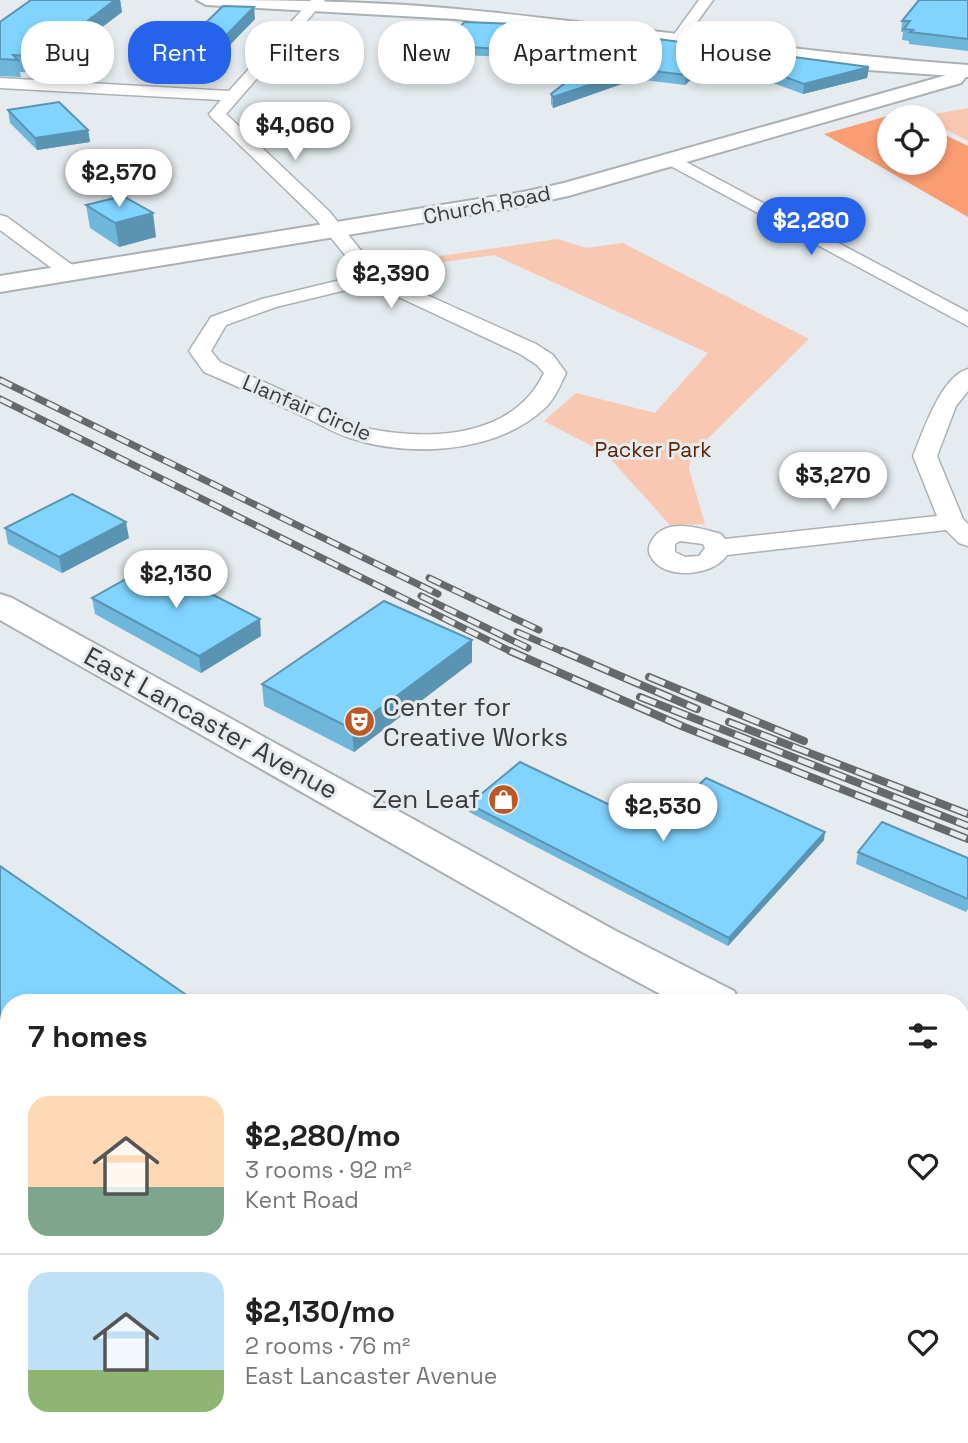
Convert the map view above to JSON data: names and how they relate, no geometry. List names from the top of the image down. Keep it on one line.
{"streets":{"main road":["Church Road","East Lancaster Avenue"],"street":["Llanfair Circle"]},"crossings":[["Church Road","Llanfair Circle"]],"parks":["Packer Park"],"places":{"theatre":["Center for Creative Works"],"shop":["Zen Leaf"]},"page":{"chip":["Buy","Rent","Filters","New","Apartment","House"],"price":["$4,060","$2,570","$2,280","$2,390","$3,270","$2,130","$2,530"],"heading":"7 homes","list":[{"name":"$2,280/mo","note":"3 rooms · 92 m² · Kent Road"},{"name":"$2,130/mo","note":"2 rooms · 76 m² · East Lancaster Avenue"}]}}
